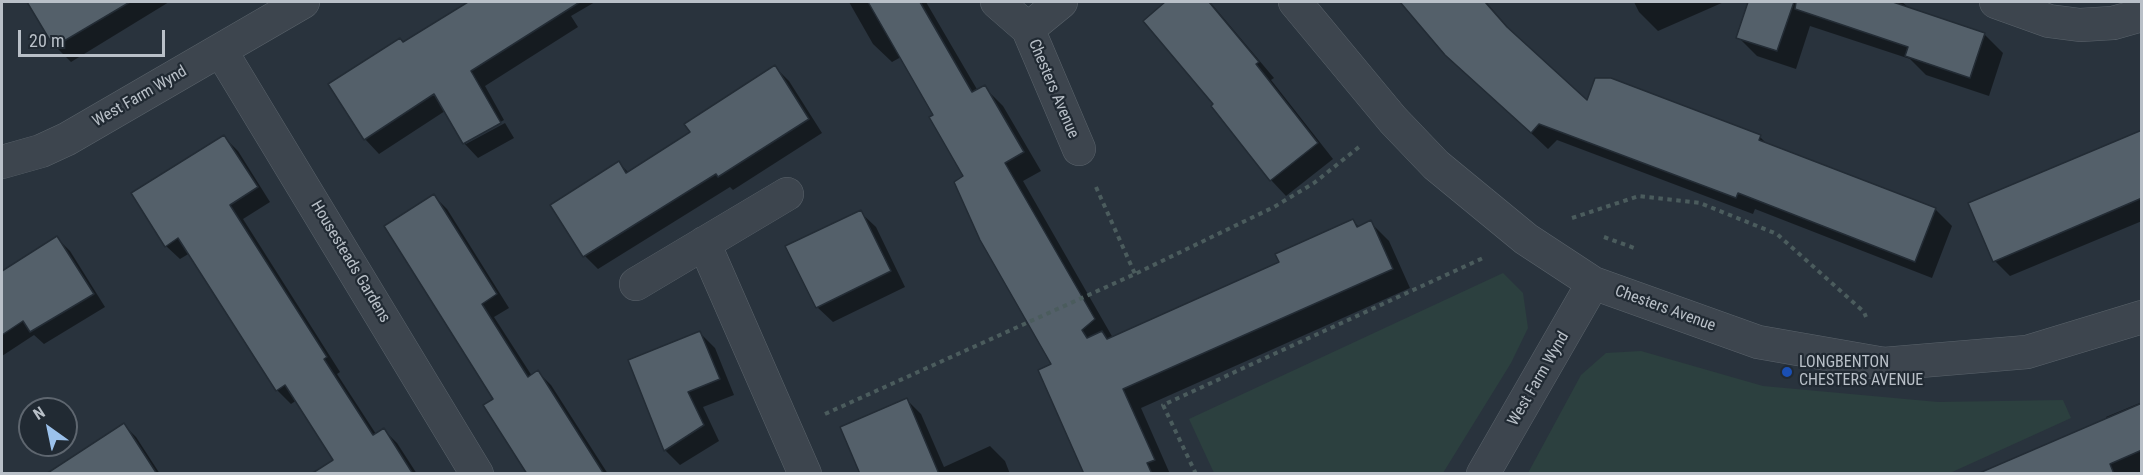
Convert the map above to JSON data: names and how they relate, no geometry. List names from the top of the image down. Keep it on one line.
{"streets":{"street":["Chesters Avenue","West Farm Wynd","Housesteads Gardens"]},"crossings":[["Chesters Avenue","West Farm Wynd"],["West Farm Wynd","Housesteads Gardens"]],"places":["LONGBENTON CHESTERS AVENUE"],"scale_bar":"20 m","north":"top left"}
